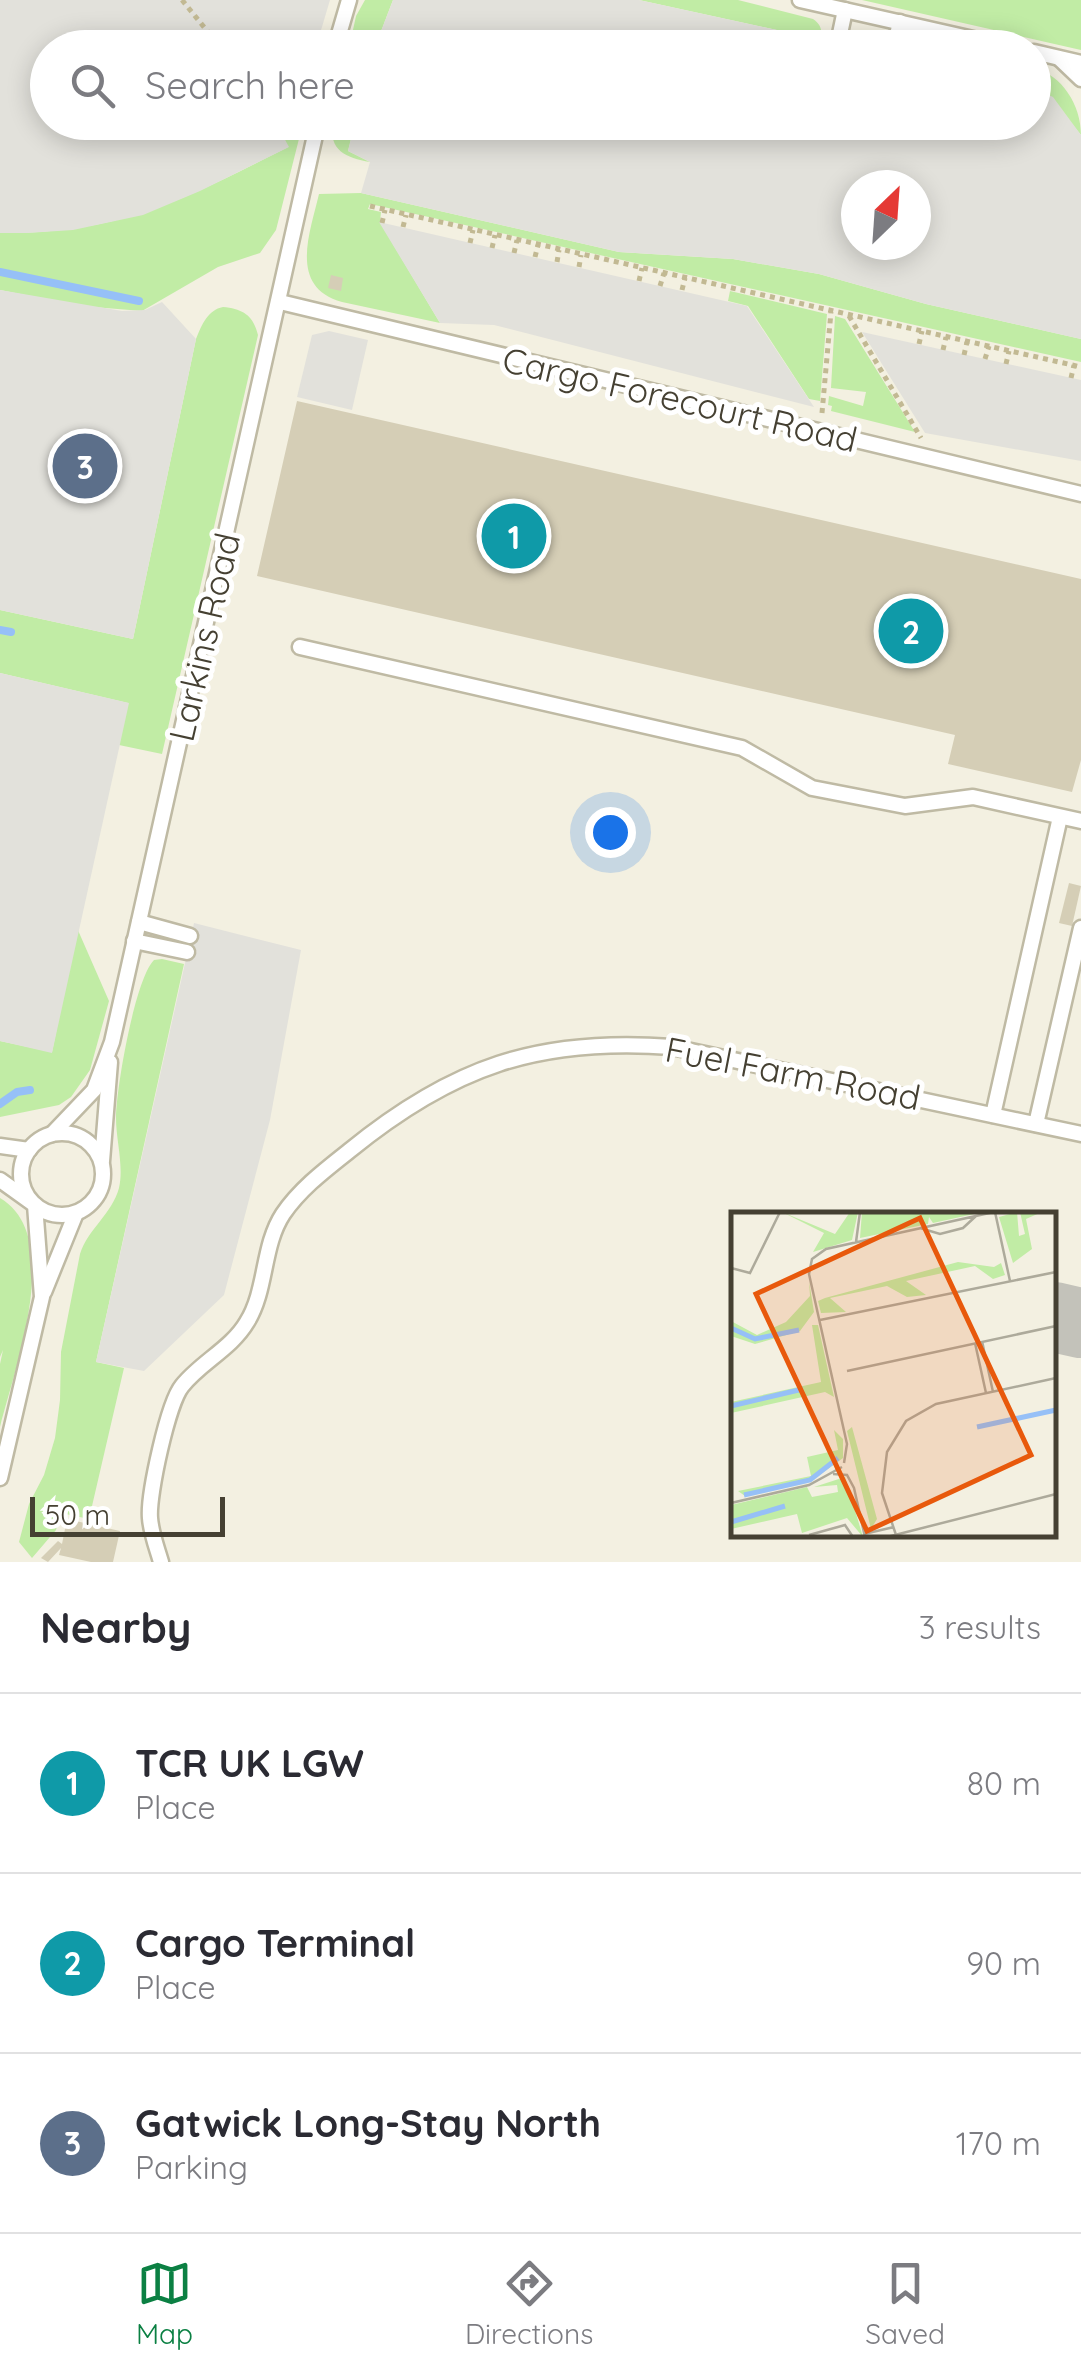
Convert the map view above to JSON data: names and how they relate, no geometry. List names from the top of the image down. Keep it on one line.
{"streets":{"lane":["Cargo Forecourt Road","Larkins Road","Fuel Farm Road"]},"crossings":[["Cargo Forecourt Road","Larkins Road"]],"scale_bar":"50 m","north":"top right","page":{"search":"Search here","pins":["3","1","2"],"scale":"50 m","heading":["Nearby","3 results"],"list":[{"mark":"1","name":"TCR UK LGW","note":"Place","value":"80 m"},{"mark":"2","name":"Cargo Terminal","note":"Place","value":"90 m"},{"mark":"3","name":"Gatwick Long-Stay North","note":"Parking","value":"170 m"}],"nav":["Map","Directions","Saved"]}}
